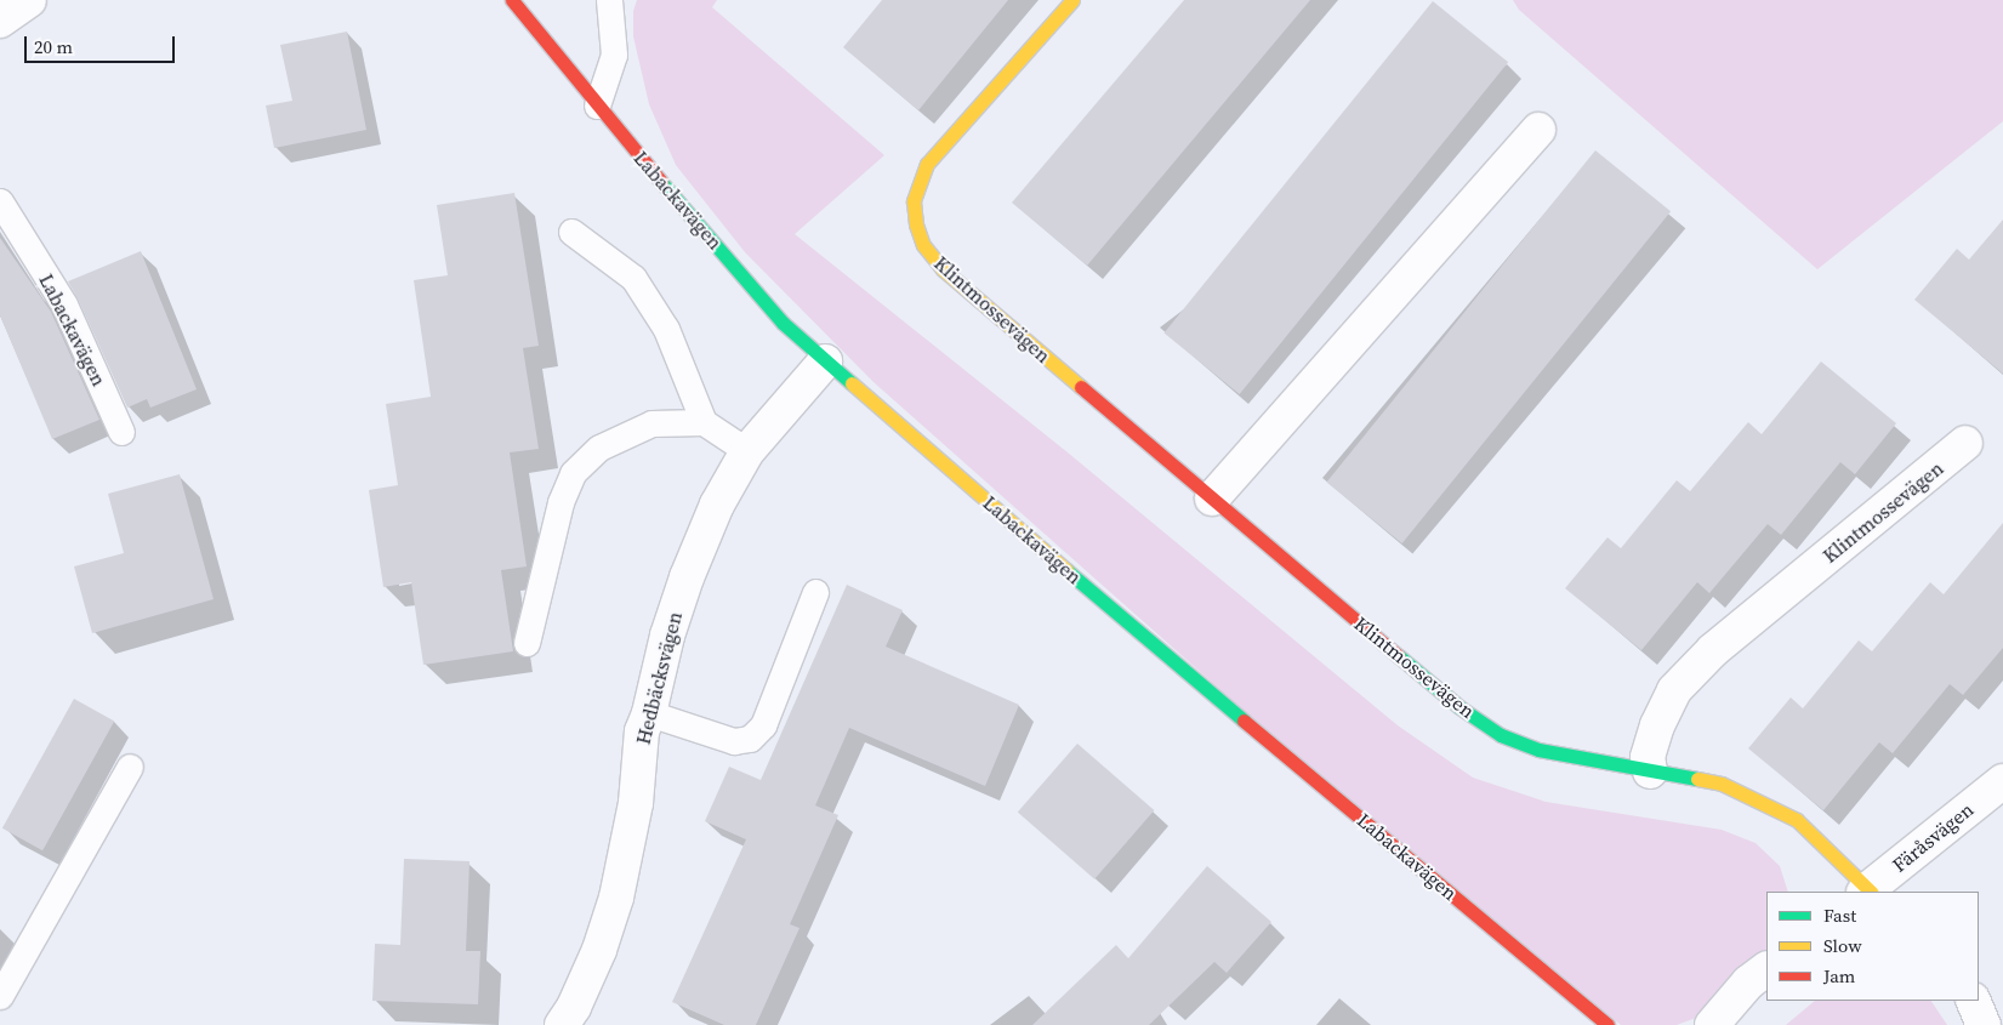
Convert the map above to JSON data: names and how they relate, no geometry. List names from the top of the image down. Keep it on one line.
{"streets":{"street":["Labackavägen","Klintmossevägen","Hedbäcksvägen","Färåsvägen"]},"crossings":[["Labackavägen","Hedbäcksvägen"],["Klintmossevägen","Färåsvägen"]],"legend":["Fast","Slow","Jam"],"scale_bar":"20 m"}
